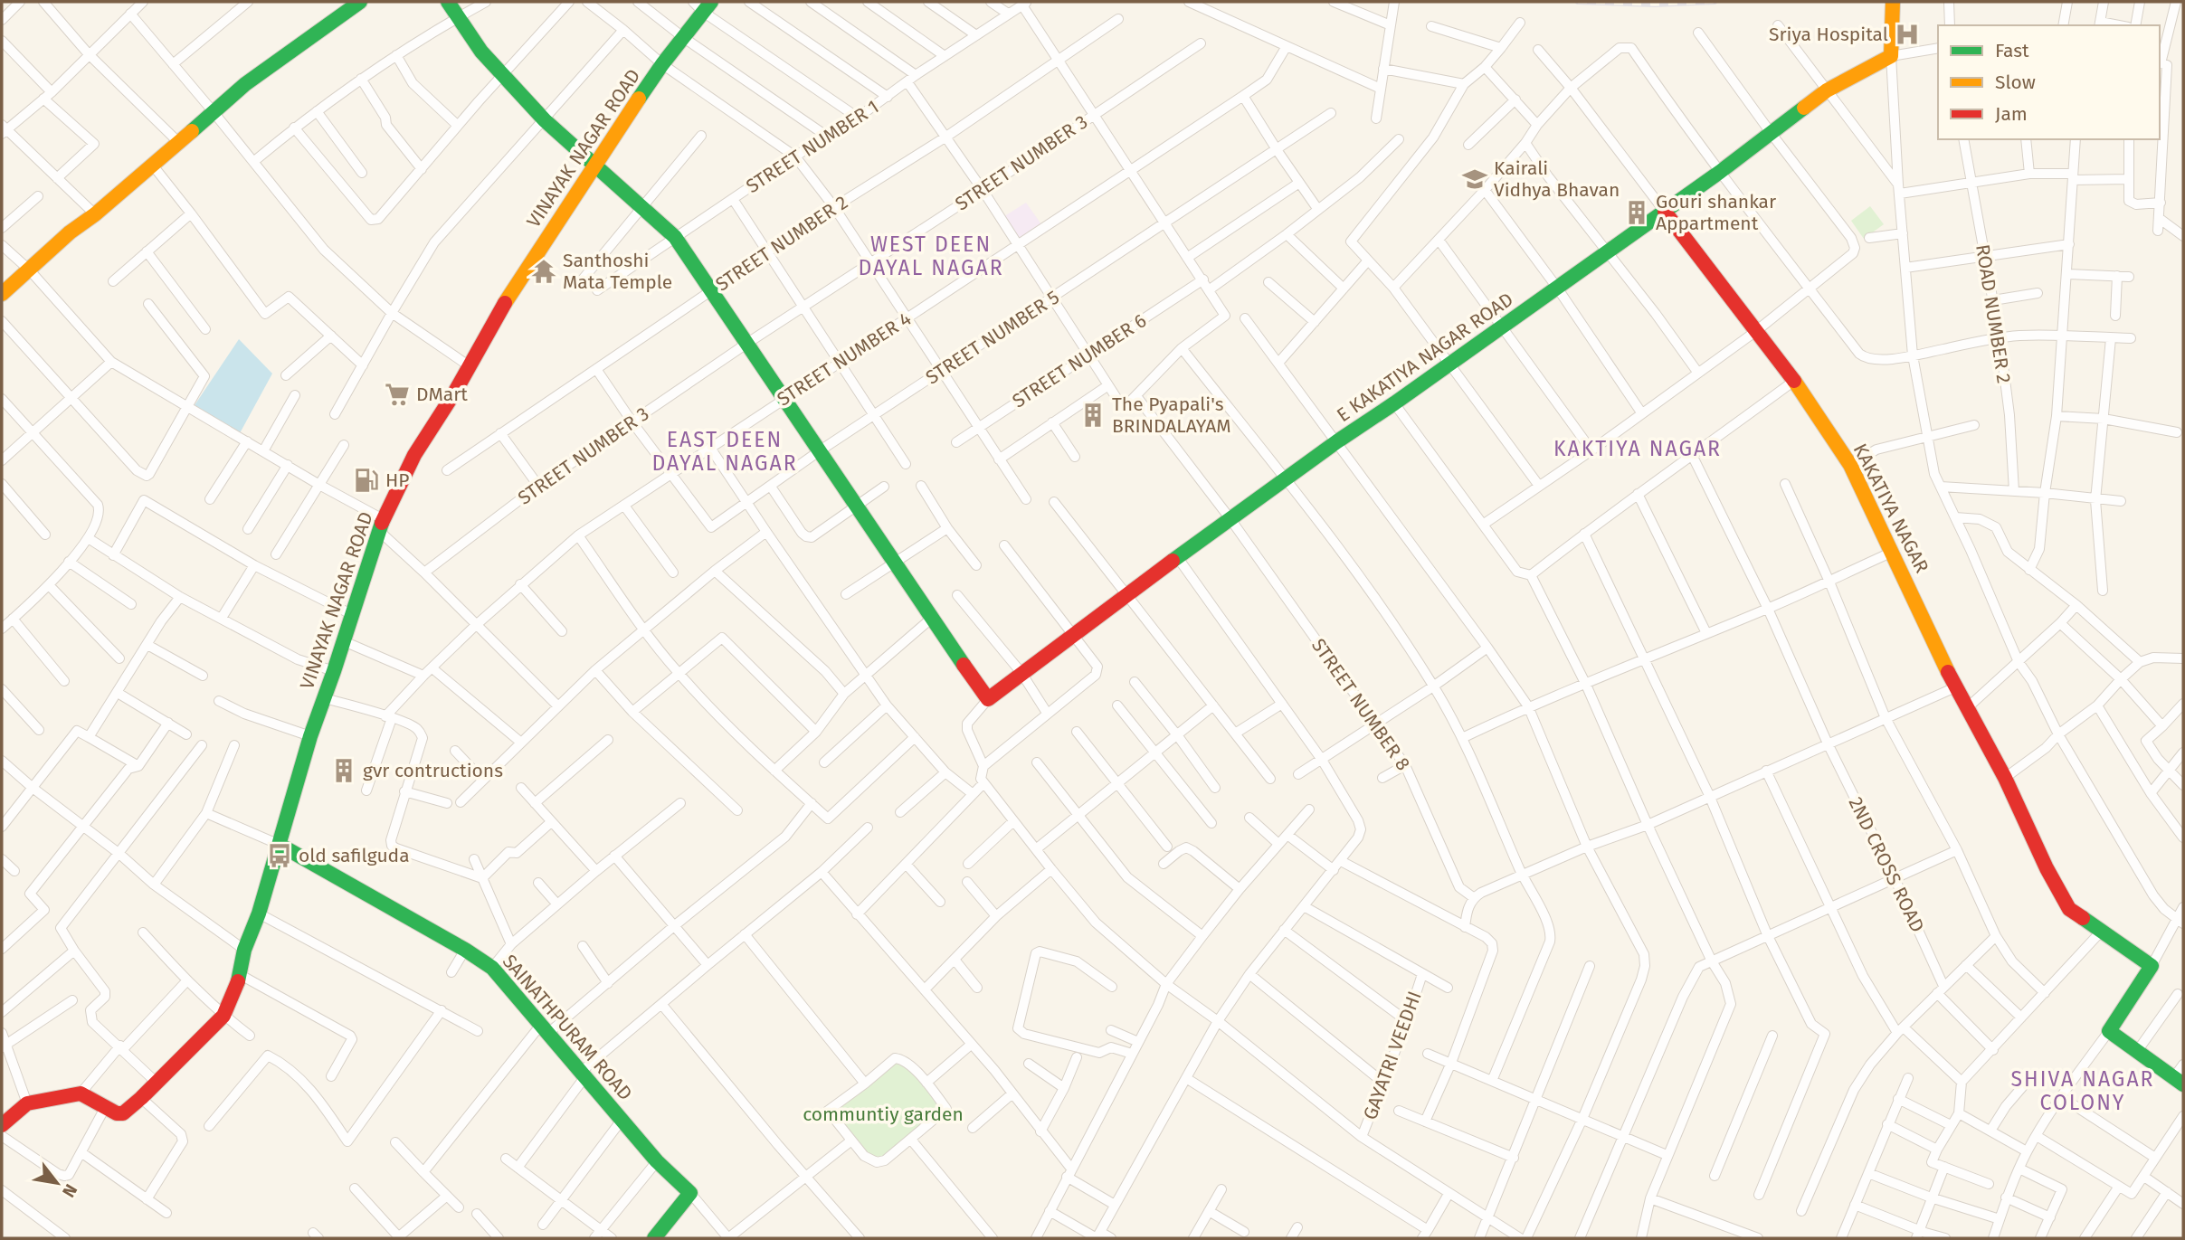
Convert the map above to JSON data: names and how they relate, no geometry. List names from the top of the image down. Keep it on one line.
{"streets":{"street":["STREET NUMBER 1","VINAYAK NAGAR ROAD","STREET NUMBER 3","STREET NUMBER 2","ROAD NUMBER 2","STREET NUMBER 5","E KAKATIYA NAGAR ROAD","STREET NUMBER 4","STREET NUMBER 6","KAKATIYA NAGAR","STREET NUMBER 8","2ND CROSS ROAD","SAINATHPURAM ROAD","GAYATRI VEEDHI"]},"crossings":[["VINAYAK NAGAR ROAD","SAINATHPURAM ROAD"],["STREET NUMBER 5","STREET NUMBER 4"],["E KAKATIYA NAGAR ROAD","KAKATIYA NAGAR"],["E KAKATIYA NAGAR ROAD","STREET NUMBER 8"]],"districts":["WEST DEEN DAYAL NAGAR","EAST DEEN DAYAL NAGAR","KAKTIYA NAGAR","SHIVA NAGAR COLONY"],"parks":["communtiy garden"],"places":{"hospital":["Sriya Hospital"],"school or university":["Kairali Vidhya Bhavan"],"building":["Gouri shankar Appartment","The Pyapali's BRINDALAYAM","gvr contructions"],"temple":["Santhoshi Mata Temple"],"supermarket":["DMart"],"fuel station":["HP"],"bus stop":["old safilguda"]},"legend":["Fast","Slow","Jam"],"north":"bottom right"}
